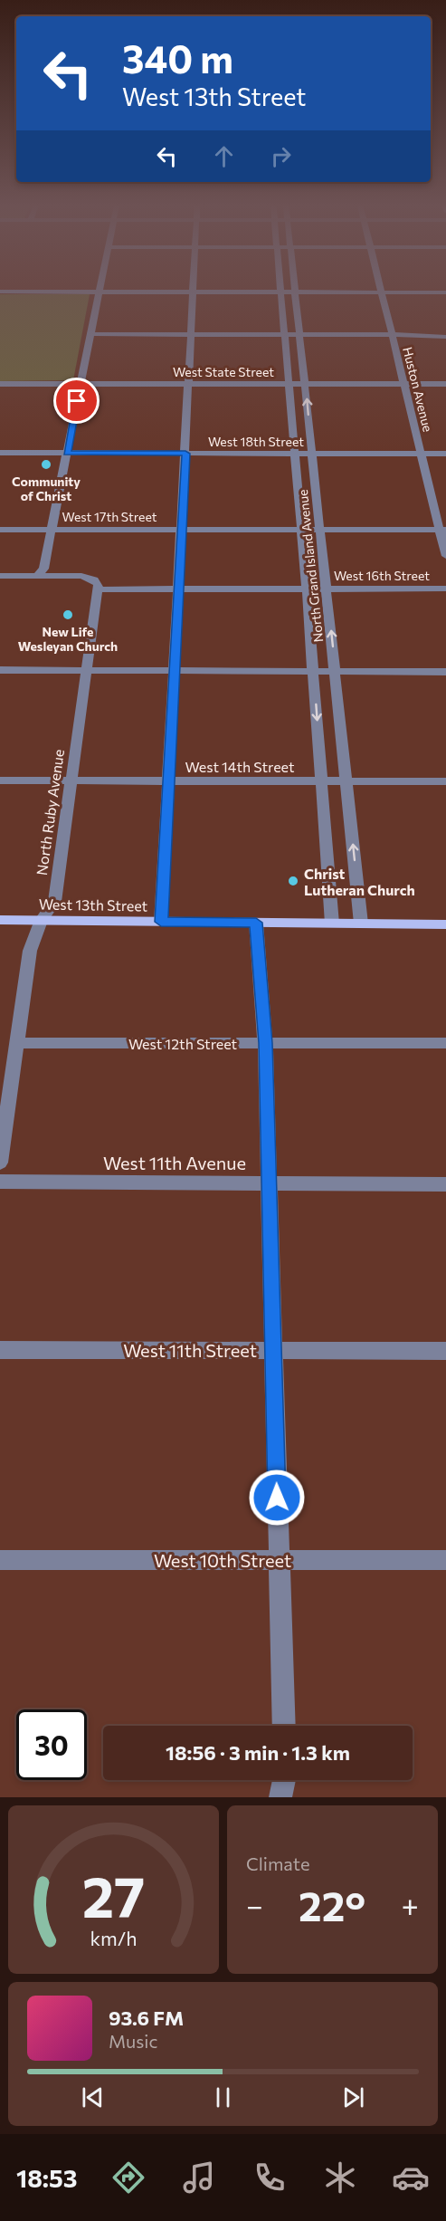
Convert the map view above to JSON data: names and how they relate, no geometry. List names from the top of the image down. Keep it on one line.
{"streets":{"main road":["West 13th Street"],"street":["West State Street","Huston Avenue","West 18th Street","West 17th Street","North Grand Island Avenue","West 16th Street","West 14th Street","North Ruby Avenue","West 12th Street","West 11th Avenue","West 11th Street","West 10th Street"]},"crossings":[["West State Street","Huston Avenue"],["West State Street","North Grand Island Avenue"],["Huston Avenue","West 18th Street"],["Huston Avenue","West 17th Street"],["West 18th Street","North Grand Island Avenue"],["West 17th Street","North Grand Island Avenue"],["North Grand Island Avenue","West 16th Street"],["North Grand Island Avenue","West 14th Street"],["North Grand Island Avenue","West 13th Street"],["West 16th Street","North Ruby Avenue"],["West 14th Street","North Ruby Avenue"],["North Ruby Avenue","West 13th Street"],["North Ruby Avenue","West 12th Street"]],"places":["Community of Christ","New Life Wesleyan Church","Christ Lutheran Church"],"page":{"turn":["340 m","West 13th Street"],"limit":"30","trip":"18:56 · 3 min · 1.3 km","tile":"Climate","heat":["−","22°","+"],"song":["93.6 FM","Music"],"tabs":"18:53","gauge":["27","km/h"]}}
